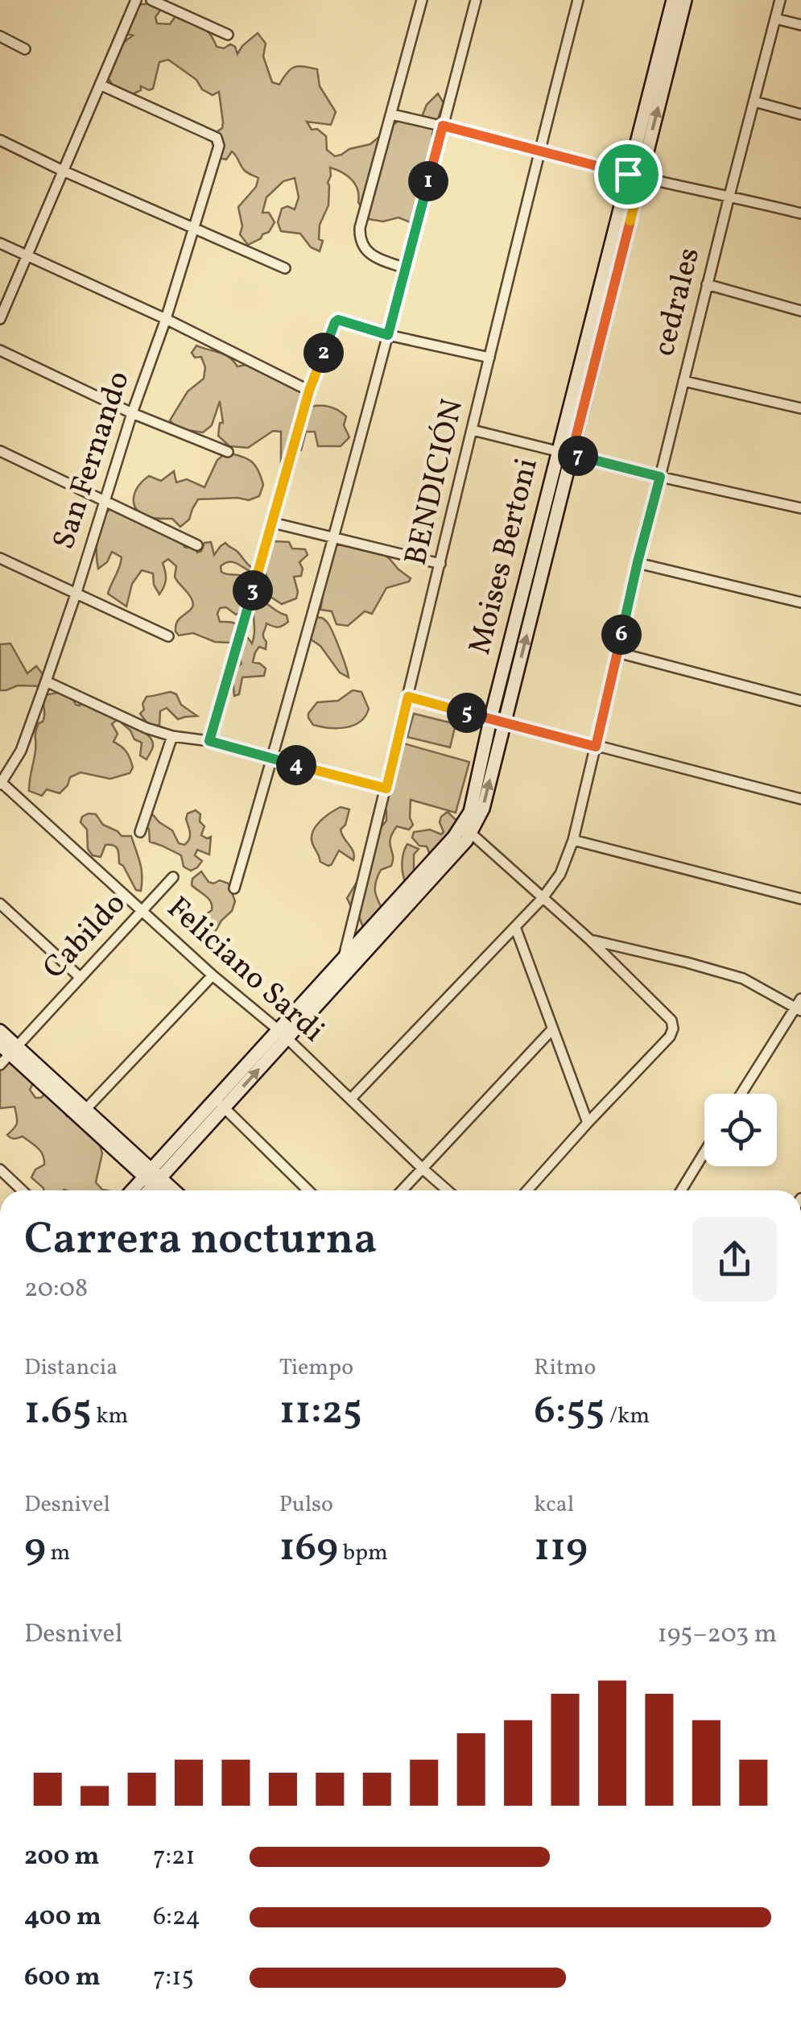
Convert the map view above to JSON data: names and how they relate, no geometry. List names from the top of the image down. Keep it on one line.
{"streets":{"street":["cedrales","San Fernando","BENDICIÓN","Moises Bertoni","Cabildo","Feliciano Sardi"]},"crossings":[["cedrales","Feliciano Sardi"],["San Fernando","Feliciano Sardi"],["BENDICIÓN","Moises Bertoni"],["Moises Bertoni","Feliciano Sardi"],["Cabildo","Feliciano Sardi"]],"page":{"pins":["1","2","7","3","6","5","4"],"heading":["Carrera nocturna","20:08"],"stats":[["Distancia","1.65 km"],["Tiempo","11:25"],["Ritmo","6:55 /km"],["Desnivel","9 m"],["Pulso","169 bpm"],["kcal","119"]],"chart":["Desnivel","195–203 m"],"list":[{"name":"200 m","note":"7:21"},{"name":"400 m","note":"6:24"},{"name":"600 m","note":"7:15"}]}}
